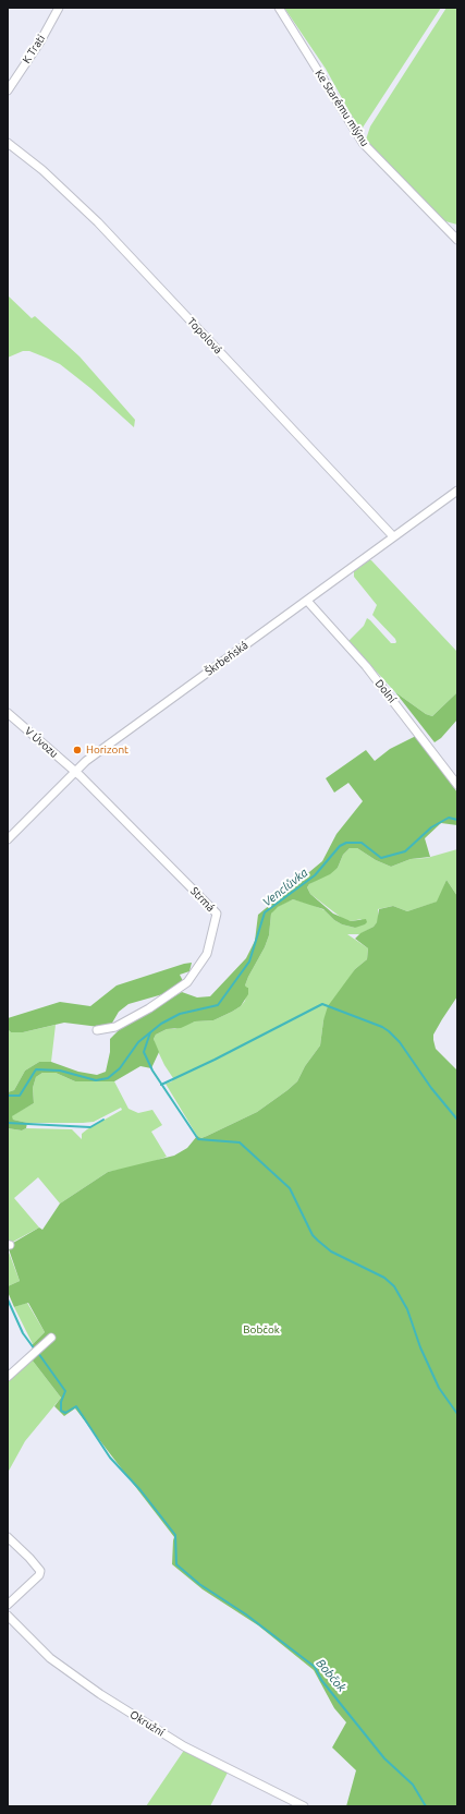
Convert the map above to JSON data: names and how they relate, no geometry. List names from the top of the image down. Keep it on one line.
{"streets":{"street":["K Trati","Ke Starému mlýnu","Topolová","Škrbeňská","Dolní","V Úvozu","Strmá","Okružní"]},"crossings":[["Topolová","Škrbeňská"],["Škrbeňská","Dolní"],["Škrbeňská","V Úvozu"],["Škrbeňská","Strmá"],["V Úvozu","Strmá"]],"water":["Venclůvka","Bobčok"],"parks":["Bobčok"],"places":["Horizont"]}
